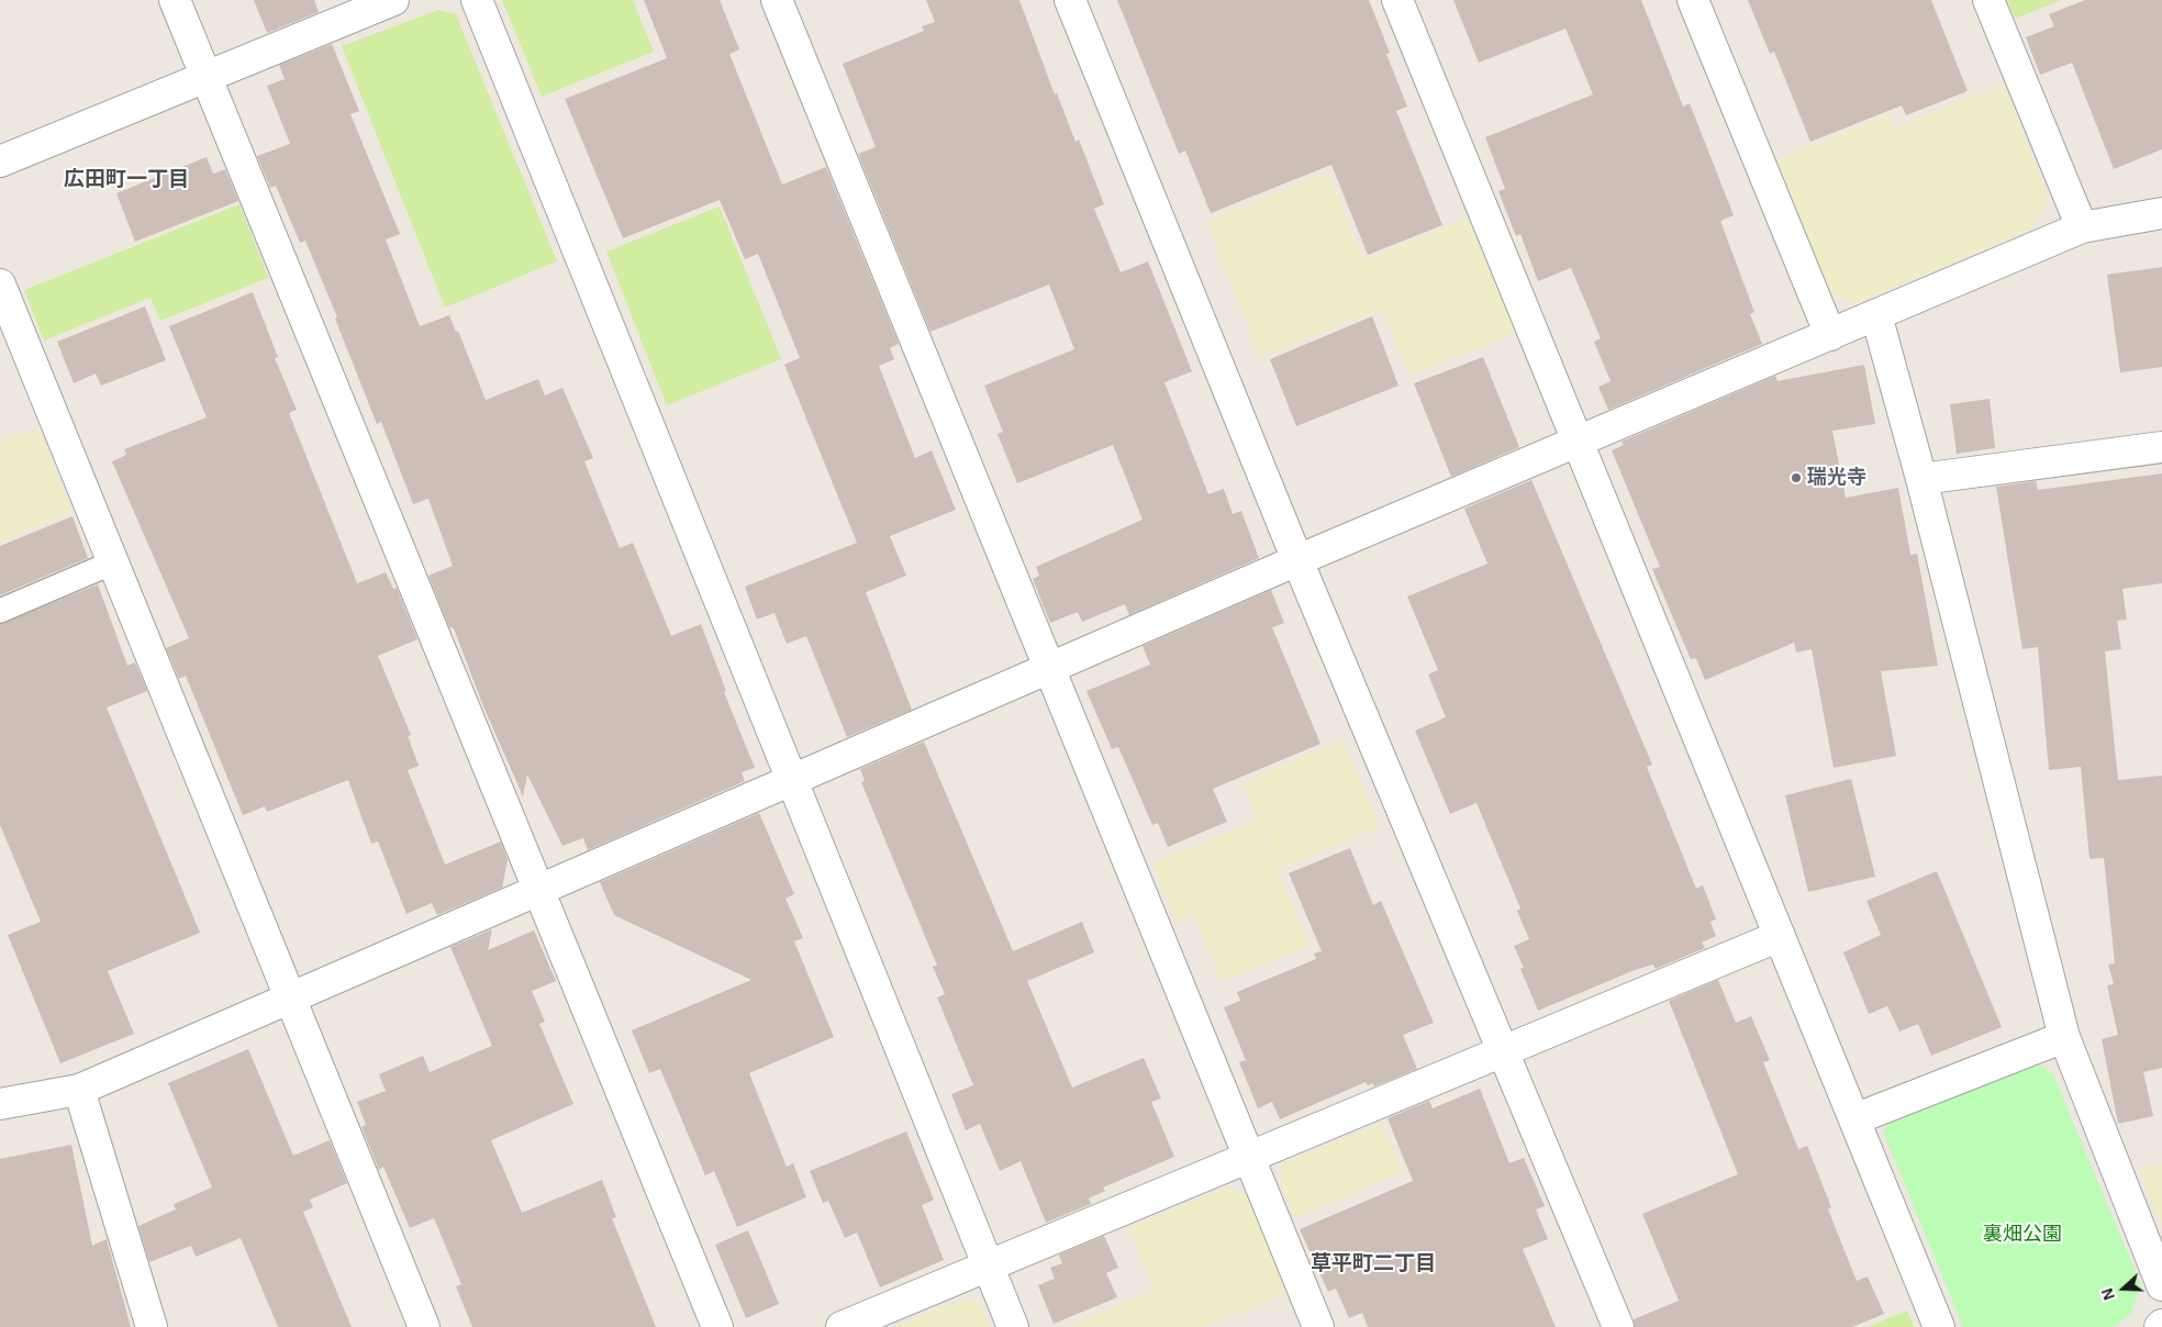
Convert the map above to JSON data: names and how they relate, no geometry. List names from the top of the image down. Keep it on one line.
{"districts":["広田町一丁目","草平町二丁目"],"parks":["裏畑公園"],"places":["瑞光寺"],"north":"left"}
